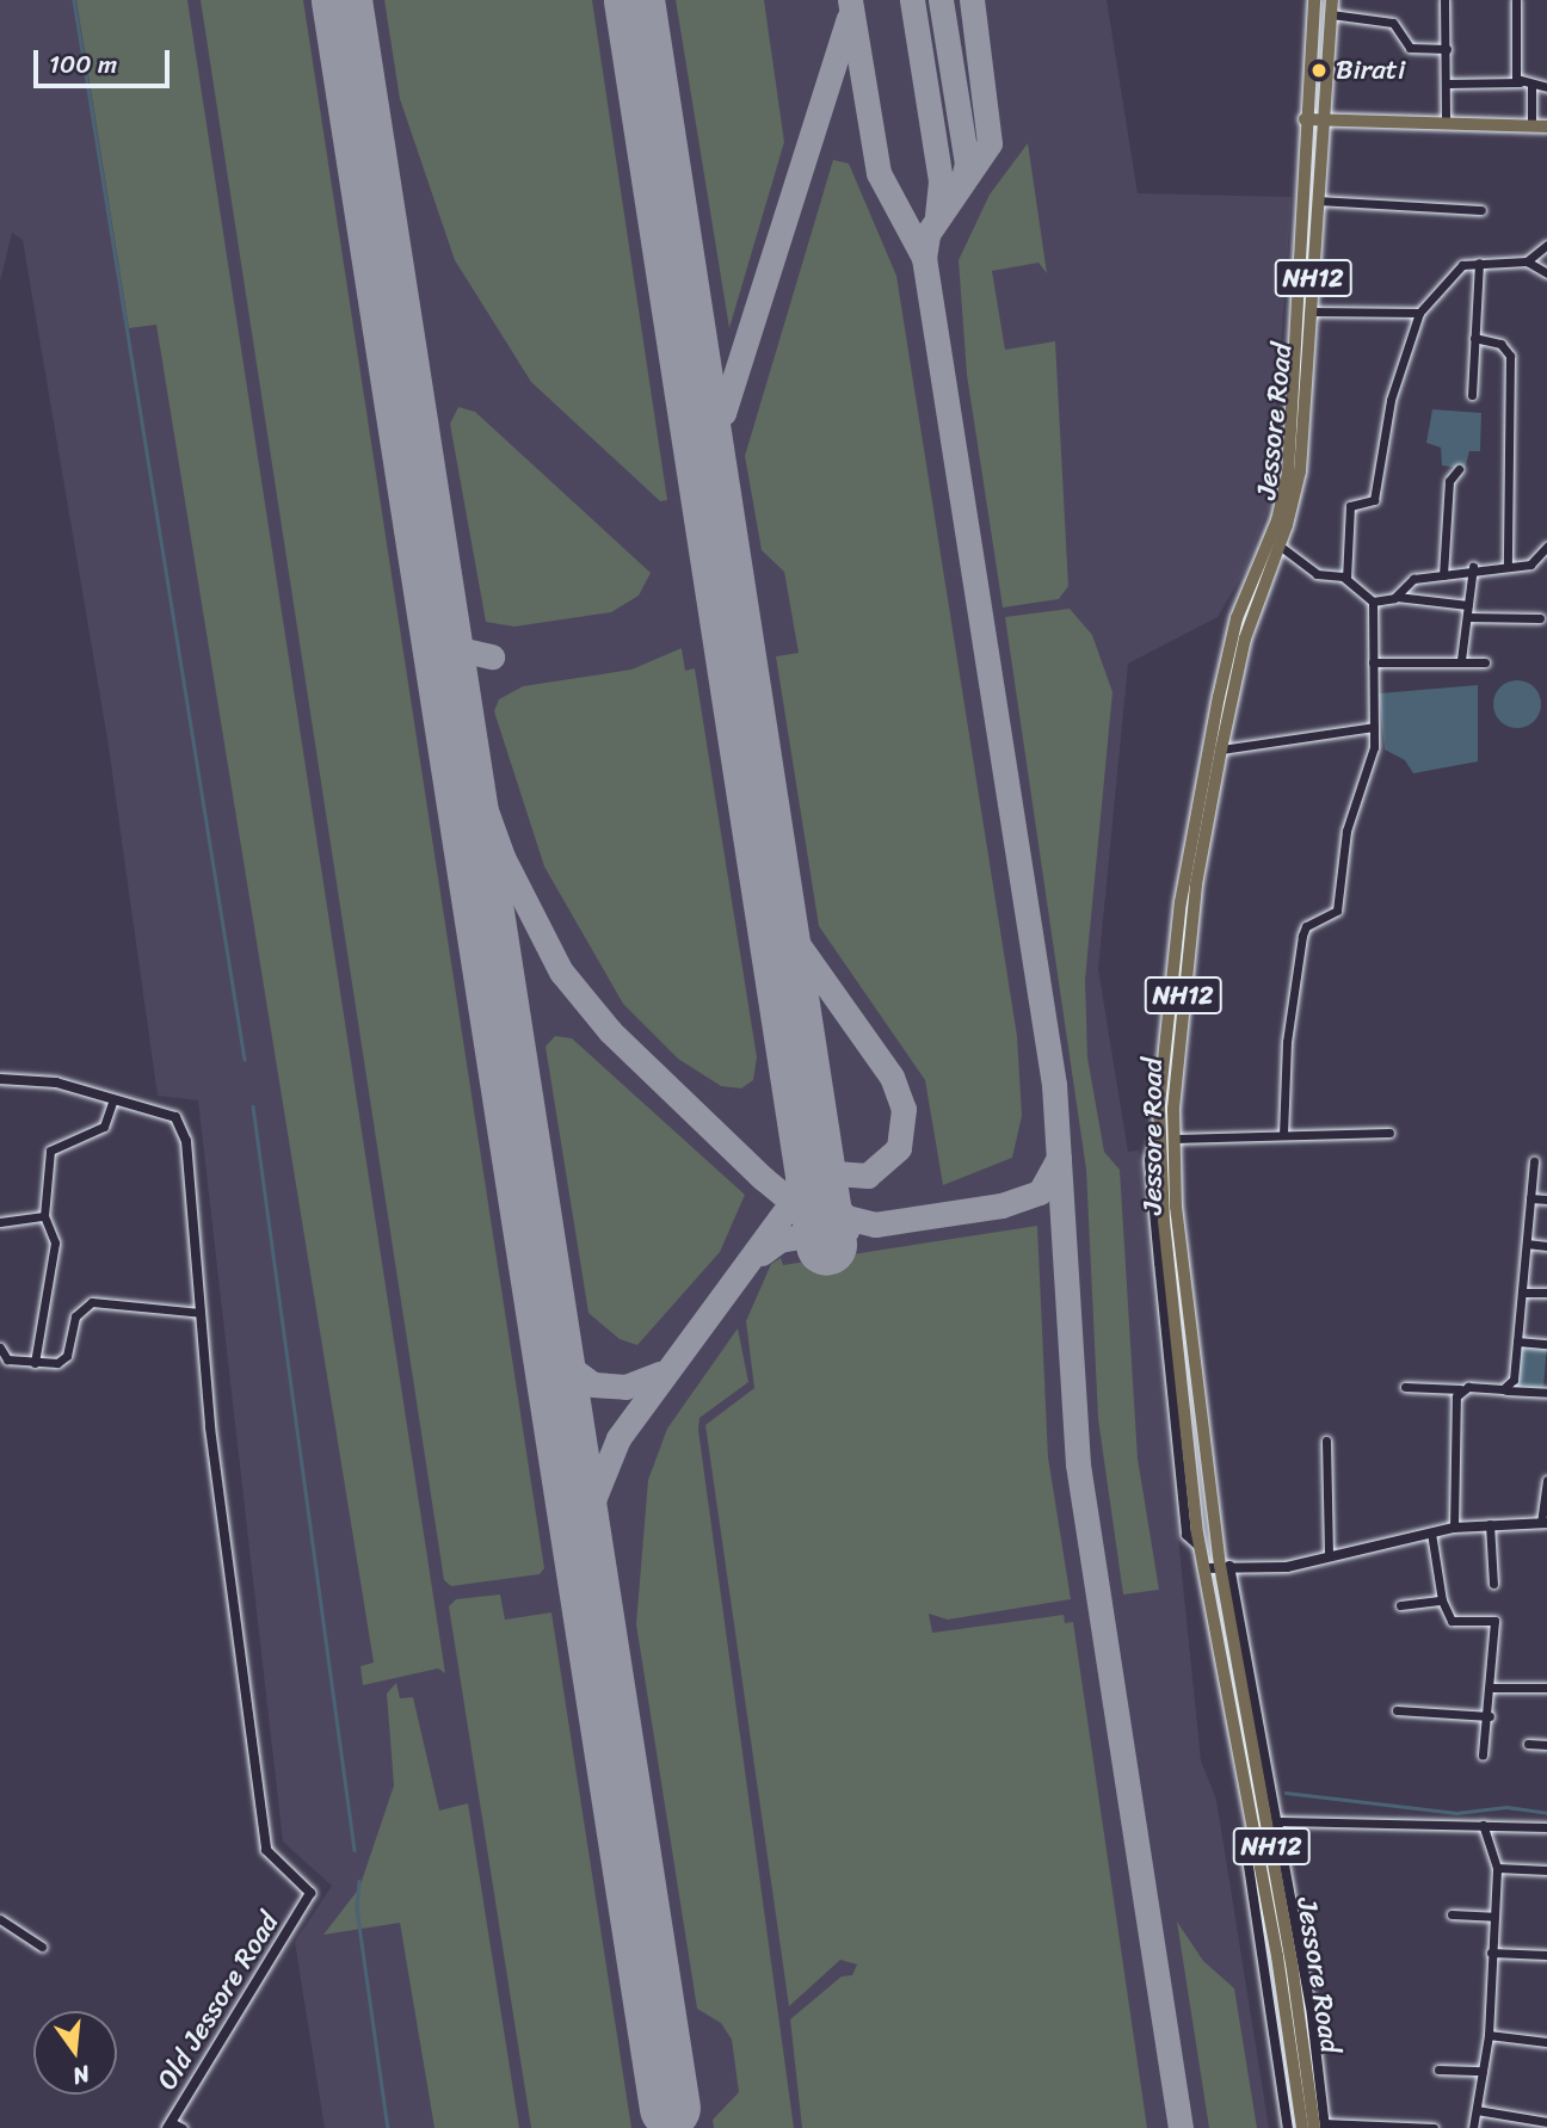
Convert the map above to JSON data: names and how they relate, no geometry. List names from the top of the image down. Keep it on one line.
{"streets":{"main road":["NH12","Jessore Road"],"street":["Old Jessore Road"]},"places":["Birati"],"scale_bar":"100 m","north":"bottom"}
